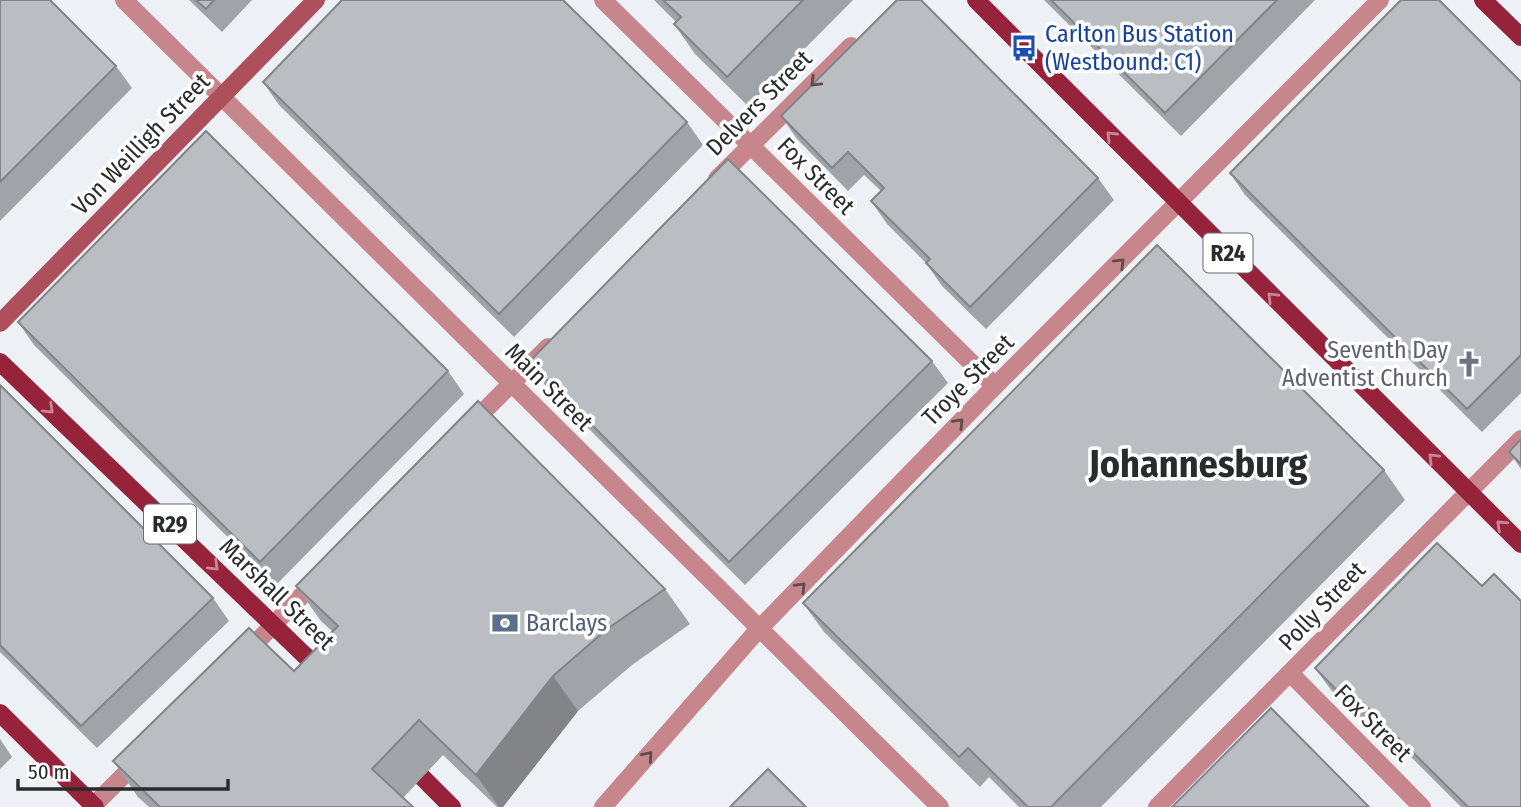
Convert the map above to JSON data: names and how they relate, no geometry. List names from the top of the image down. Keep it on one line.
{"streets":{"main road":["Von Weilligh Street","R24","R29","Marshall Street"],"street":["Delvers Street","Fox Street","Troye Street","Main Street","Polly Street"]},"crossings":[["Delvers Street","Fox Street"],["Von Weilligh Street","Main Street"],["Fox Street","Troye Street"],["Fox Street","Polly Street"],["R24","Troye Street"],["R24","Polly Street"],["Troye Street","Main Street"]],"one_way":["Delvers Street","Troye Street","Marshall Street"],"districts":["Johannesburg"],"places":{"bus stop":["Carlton Bus Station (Westbound: C1)"],"church":["Seventh Day Adventist Church"],"bank":["Barclays"]},"scale_bar":"50 m"}
